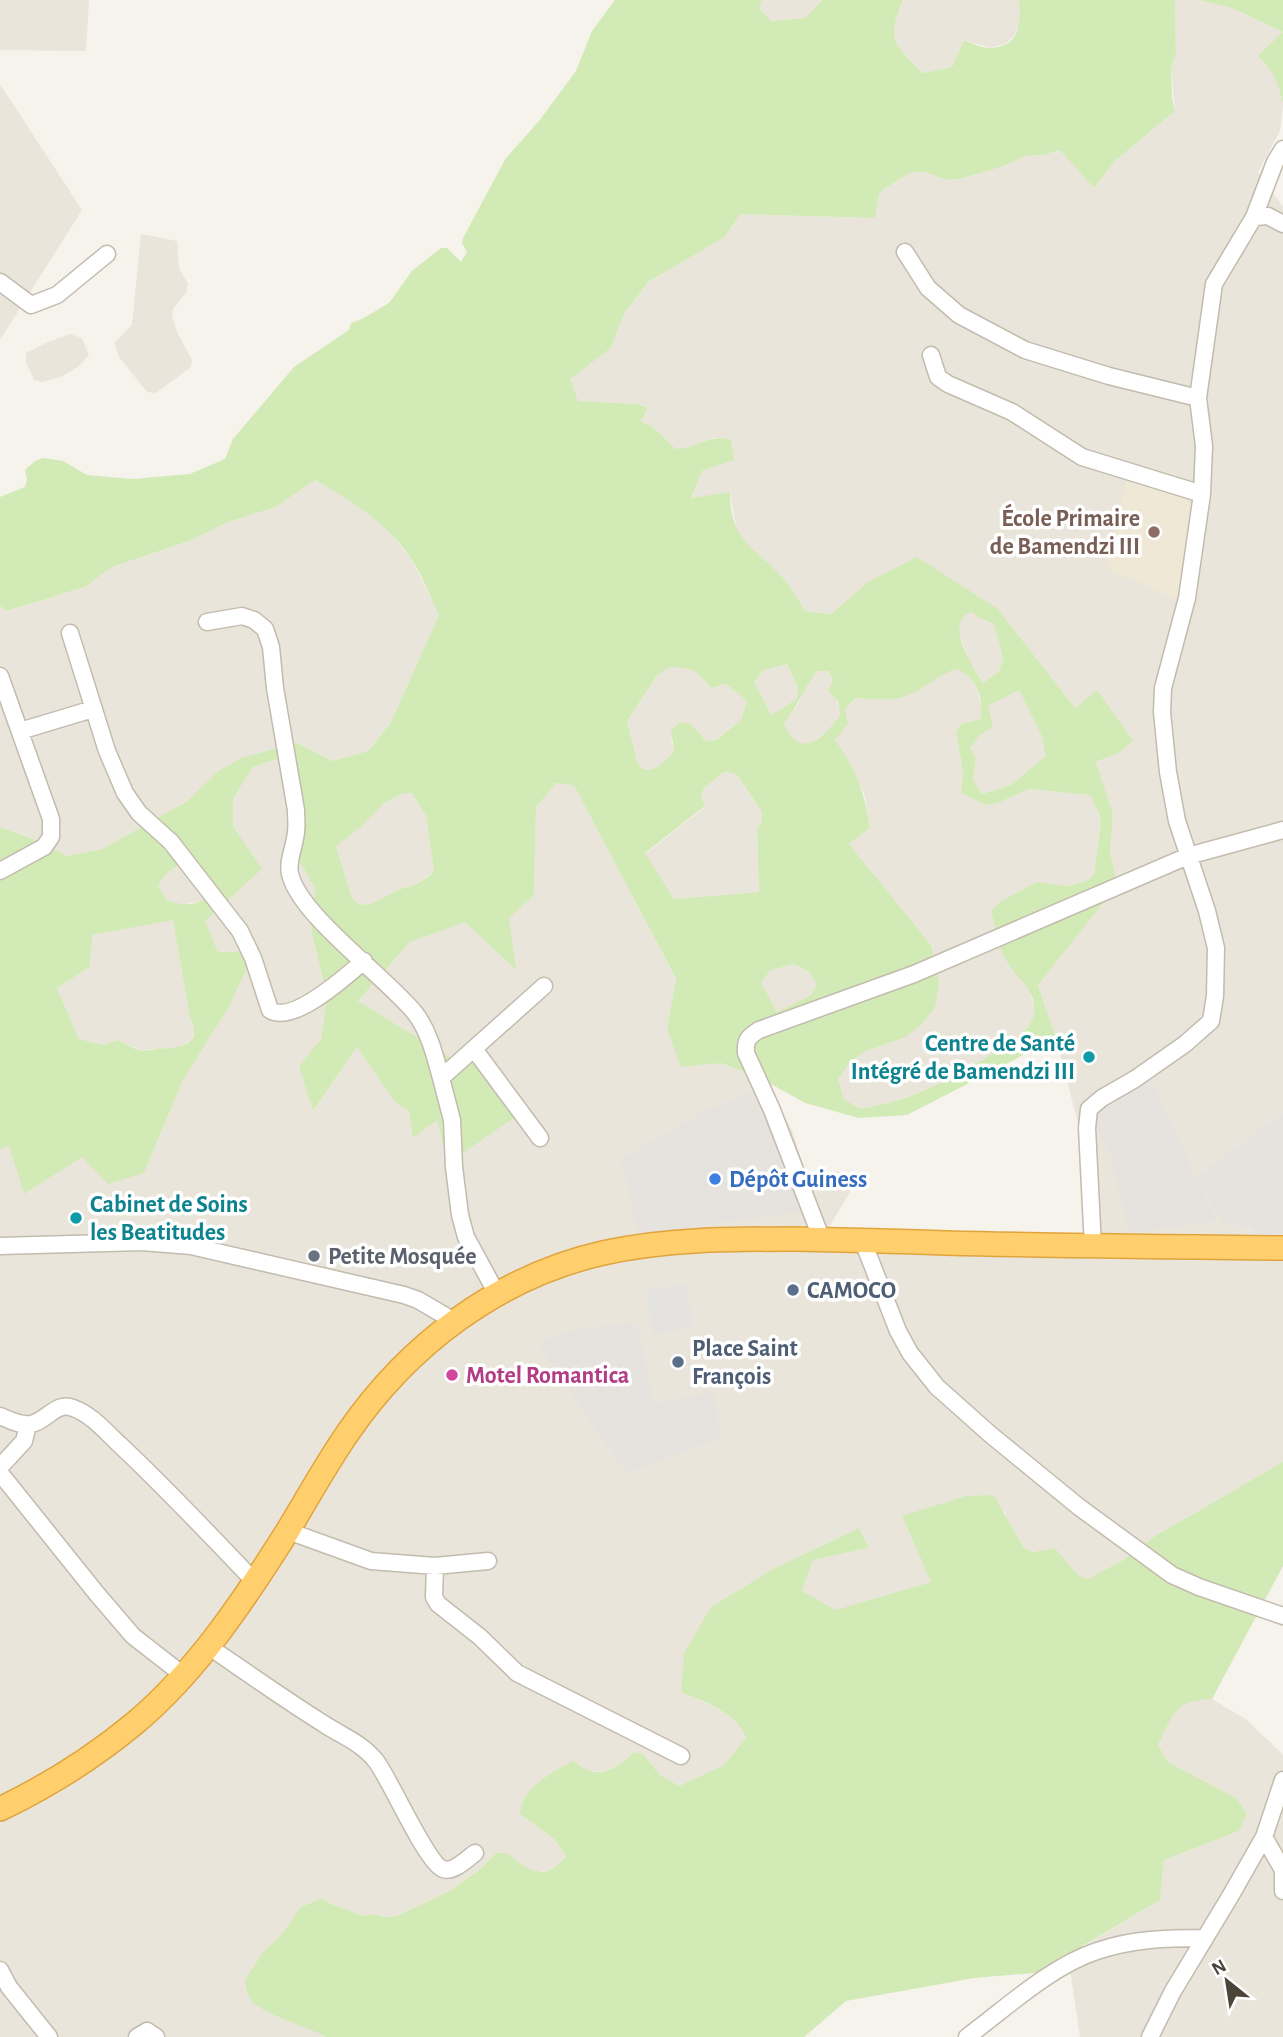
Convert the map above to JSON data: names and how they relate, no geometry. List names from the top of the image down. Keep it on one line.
{"places":["École Primaire de Bamendzi III","Centre de Santé Intégré de Bamendzi III","Dépôt Guiness","Cabinet de Soins les Beatitudes","Petite Mosquée","CAMOCO","Place Saint François","Motel Romantica"],"north":"top left"}
